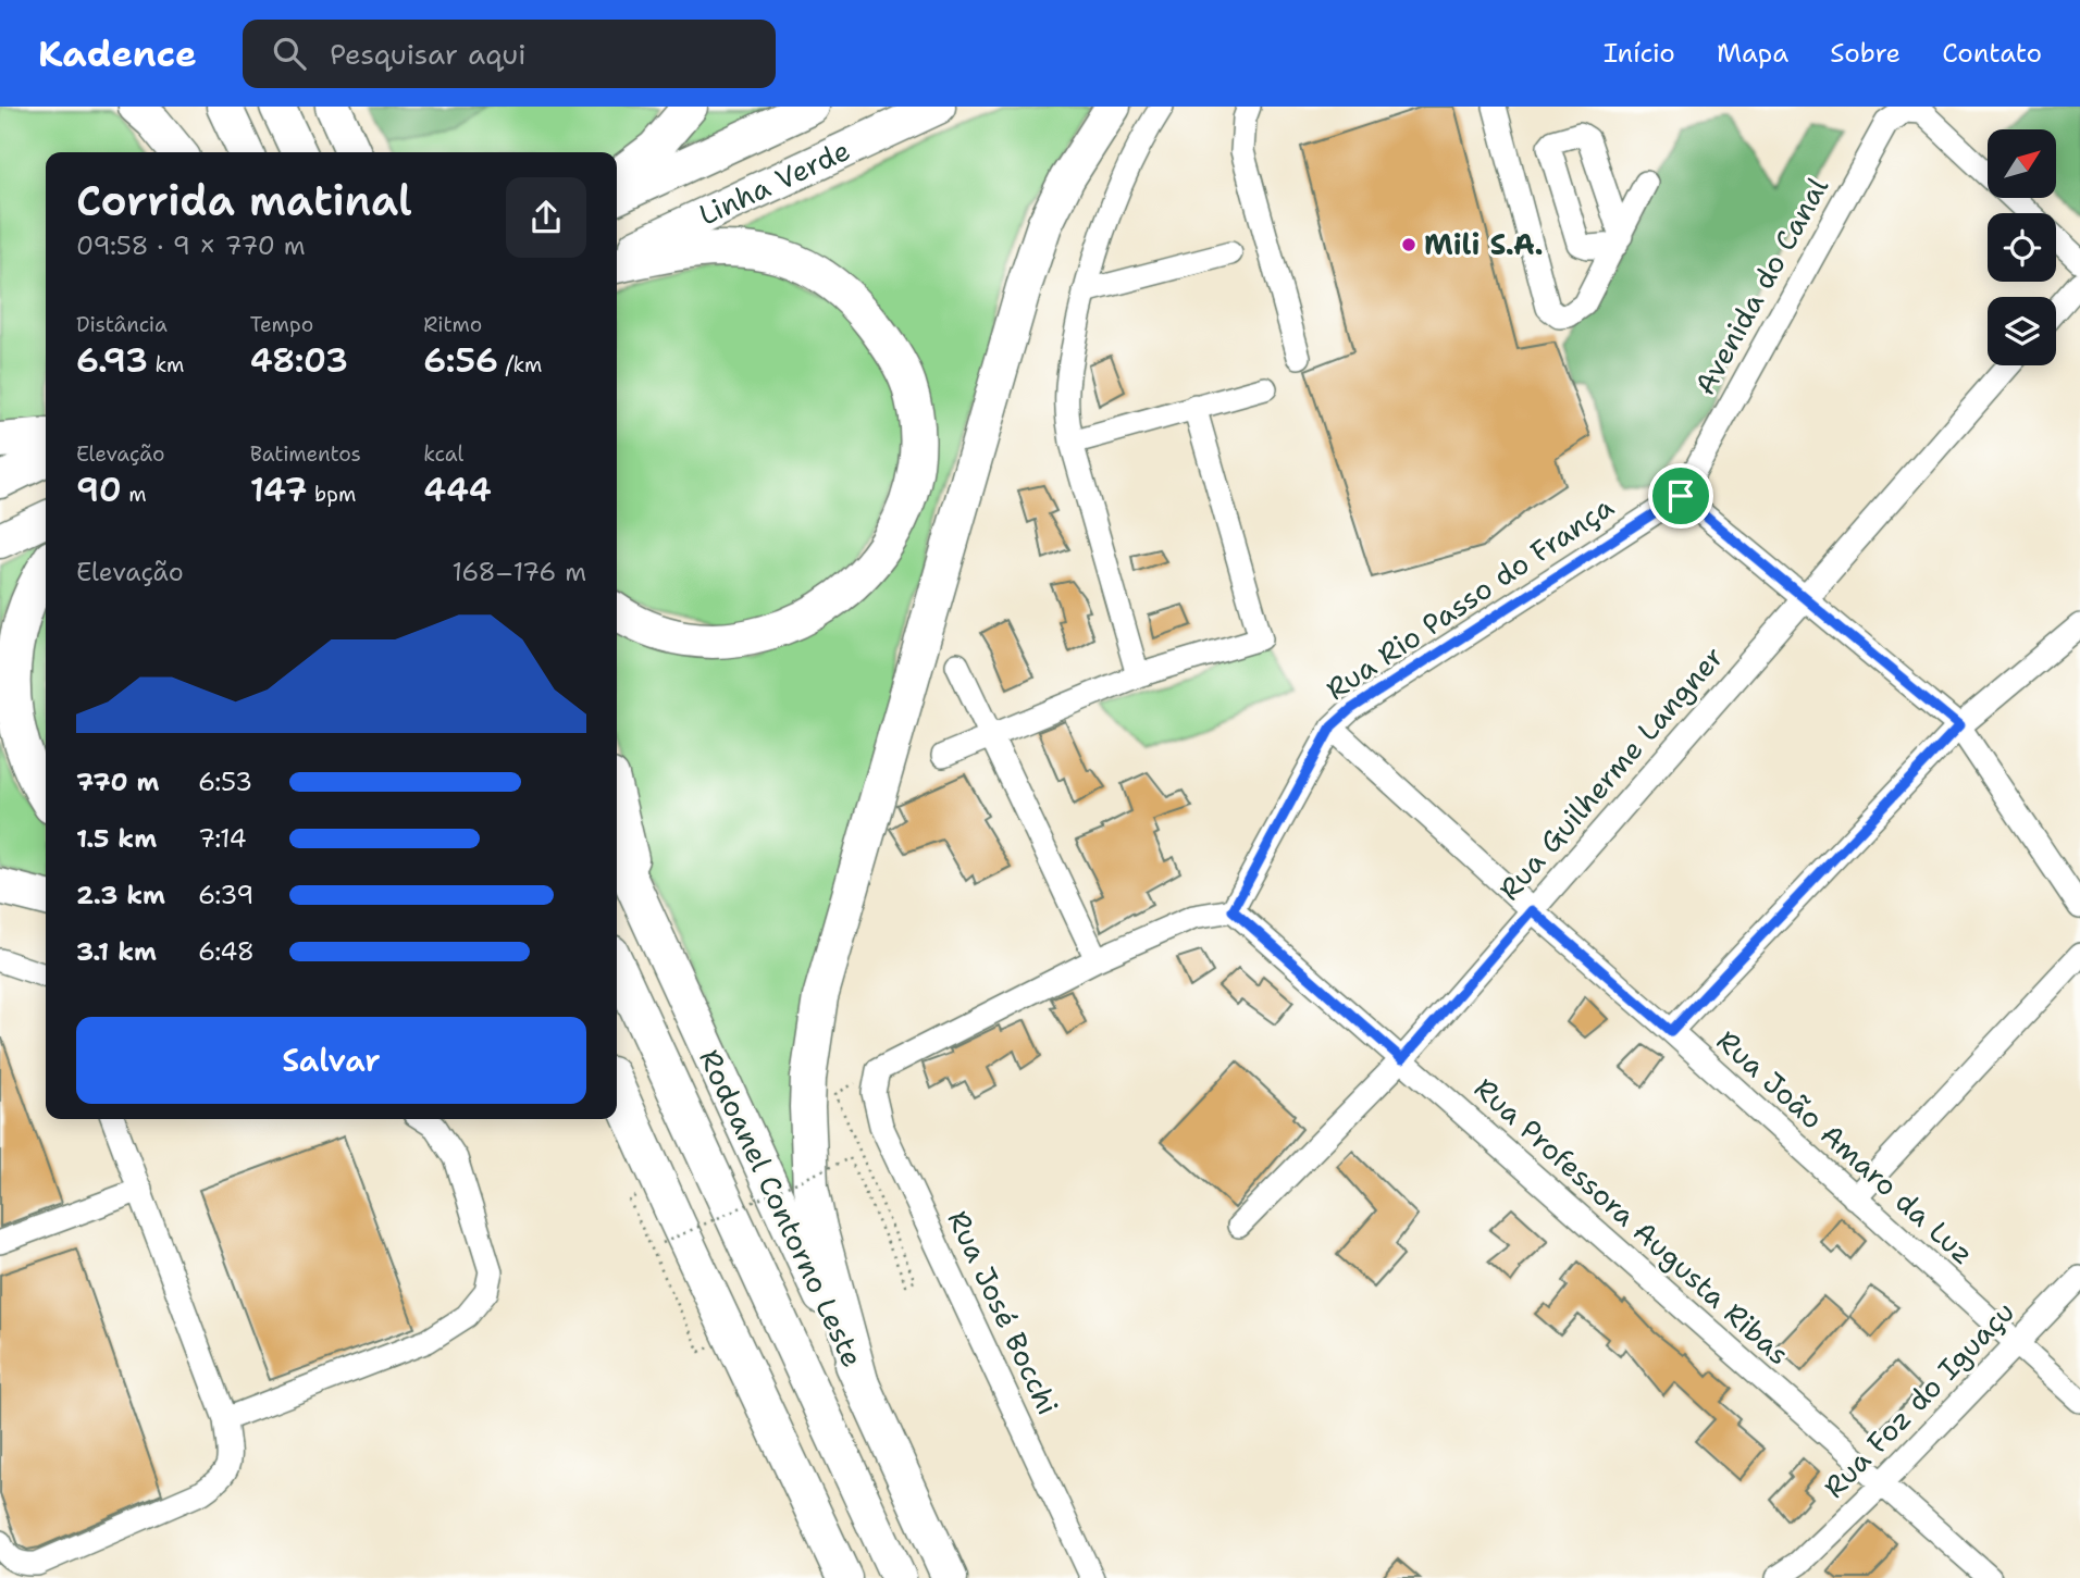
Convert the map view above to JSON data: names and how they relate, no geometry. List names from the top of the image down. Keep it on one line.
{"streets":{"highway":["Linha Verde","Rodoanel Contorno Leste"],"street":["Avenida do Canal","Rua Rio Passo do França","Rua Guilherme Langner","Rua João Amaro da Luz","Rua Professora Augusta Ribas","Rua José Bocchi","Rua Foz do Iguaçu"]},"crossings":[["Avenida do Canal","Rua Rio Passo do França"],["Rua Rio Passo do França","Rua João Amaro da Luz"],["Rua Guilherme Langner","Rua João Amaro da Luz"],["Rua Guilherme Langner","Rua Professora Augusta Ribas"],["Rua João Amaro da Luz","Rua Foz do Iguaçu"],["Rua Professora Augusta Ribas","Rua Foz do Iguaçu"]],"places":["Mili S.A."],"north":"top right","page":{"header":"Kadence","search":"Pesquisar aqui","nav":["Início","Mapa","Sobre","Contato"],"heading":["Corrida matinal","09:58 · 9 × 770 m"],"stats":[["Distância","6.93 km"],["Tempo","48:03"],["Ritmo","6:56 /km"],["Elevação","90 m"],["Batimentos","147 bpm"],["kcal","444"]],"chart":["Elevação","168–176 m"],"list":[{"name":"770 m","note":"6:53"},{"name":"1.5 km","note":"7:14"},{"name":"2.3 km","note":"6:39"},{"name":"3.1 km","note":"6:48"}],"buttons":"Salvar"}}
